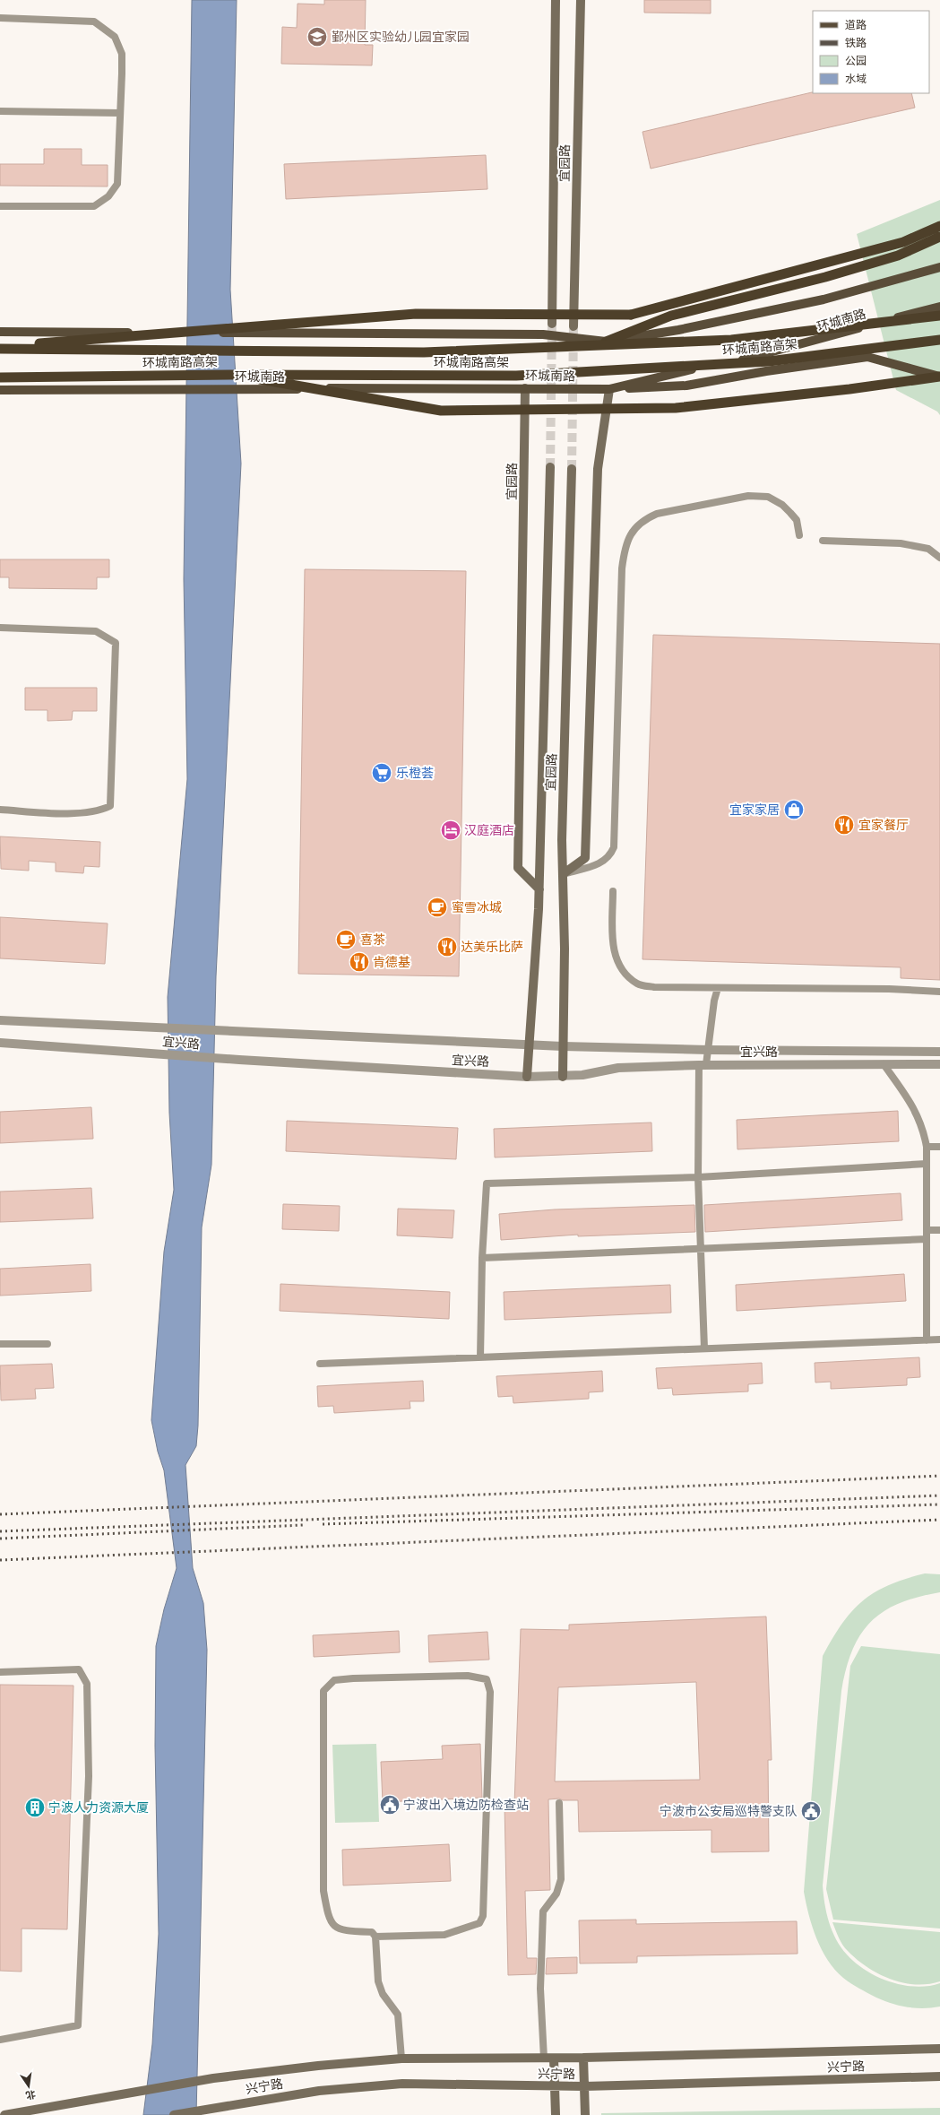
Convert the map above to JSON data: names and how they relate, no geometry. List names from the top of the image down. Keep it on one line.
{"streets":{"highway":["环城南路高架"],"main road":["宜园路","环城南路","兴宁路"],"street":["宜兴路"]},"crossings":[["宜园路","环城南路"],["宜园路","宜兴路"]],"places":{"school or university":["鄞州区实验幼儿园宜家园"],"supermarket":["乐橙荟"],"shop":["宜家家居"],"restaurant":["宜家餐厅","达美乐比萨","肯德基"],"hotel":["汉庭酒店"],"cafe":["蜜雪冰城","喜茶"],"public building":["宁波出入境边防检查站","宁波市公安局巡特警支队"],"building":["宁波人力资源大厦"]},"legend":["道路","铁路","公园","水域"],"north":"bottom"}
